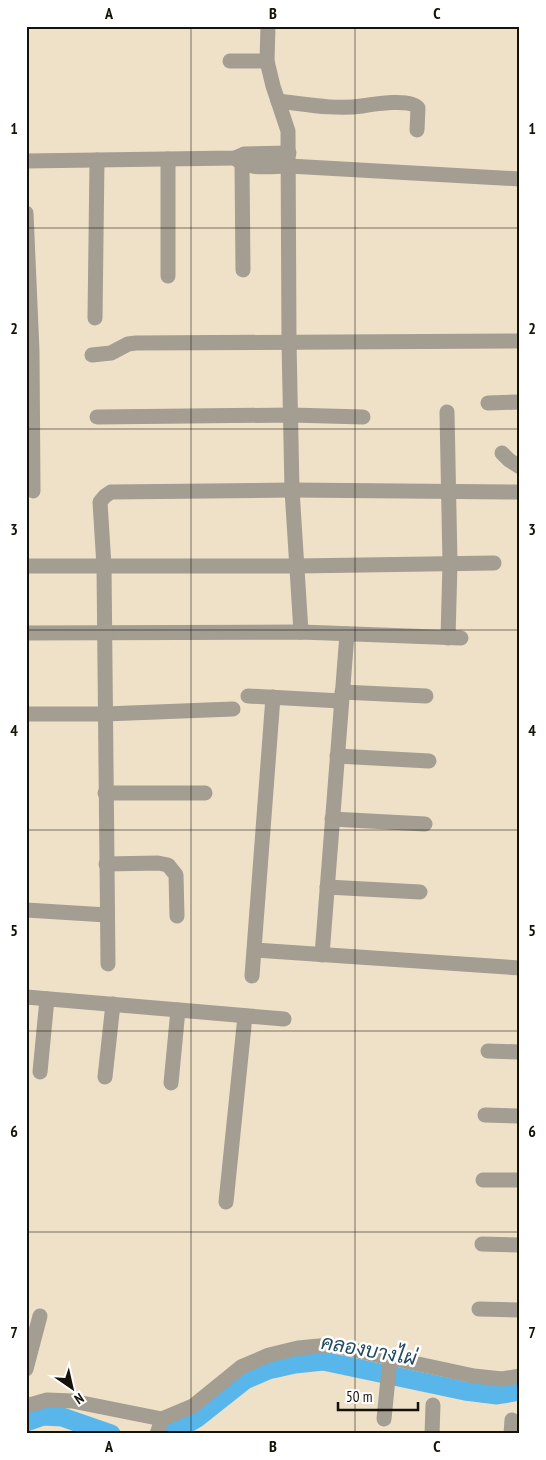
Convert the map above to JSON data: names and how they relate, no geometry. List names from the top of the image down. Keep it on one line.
{"water":["คลองบางไผ่"],"scale_bar":"50 m","north":"bottom right","grid":{"columns":["A","B","C"],"rows":["1","2","3","4","5","6","7"]}}
